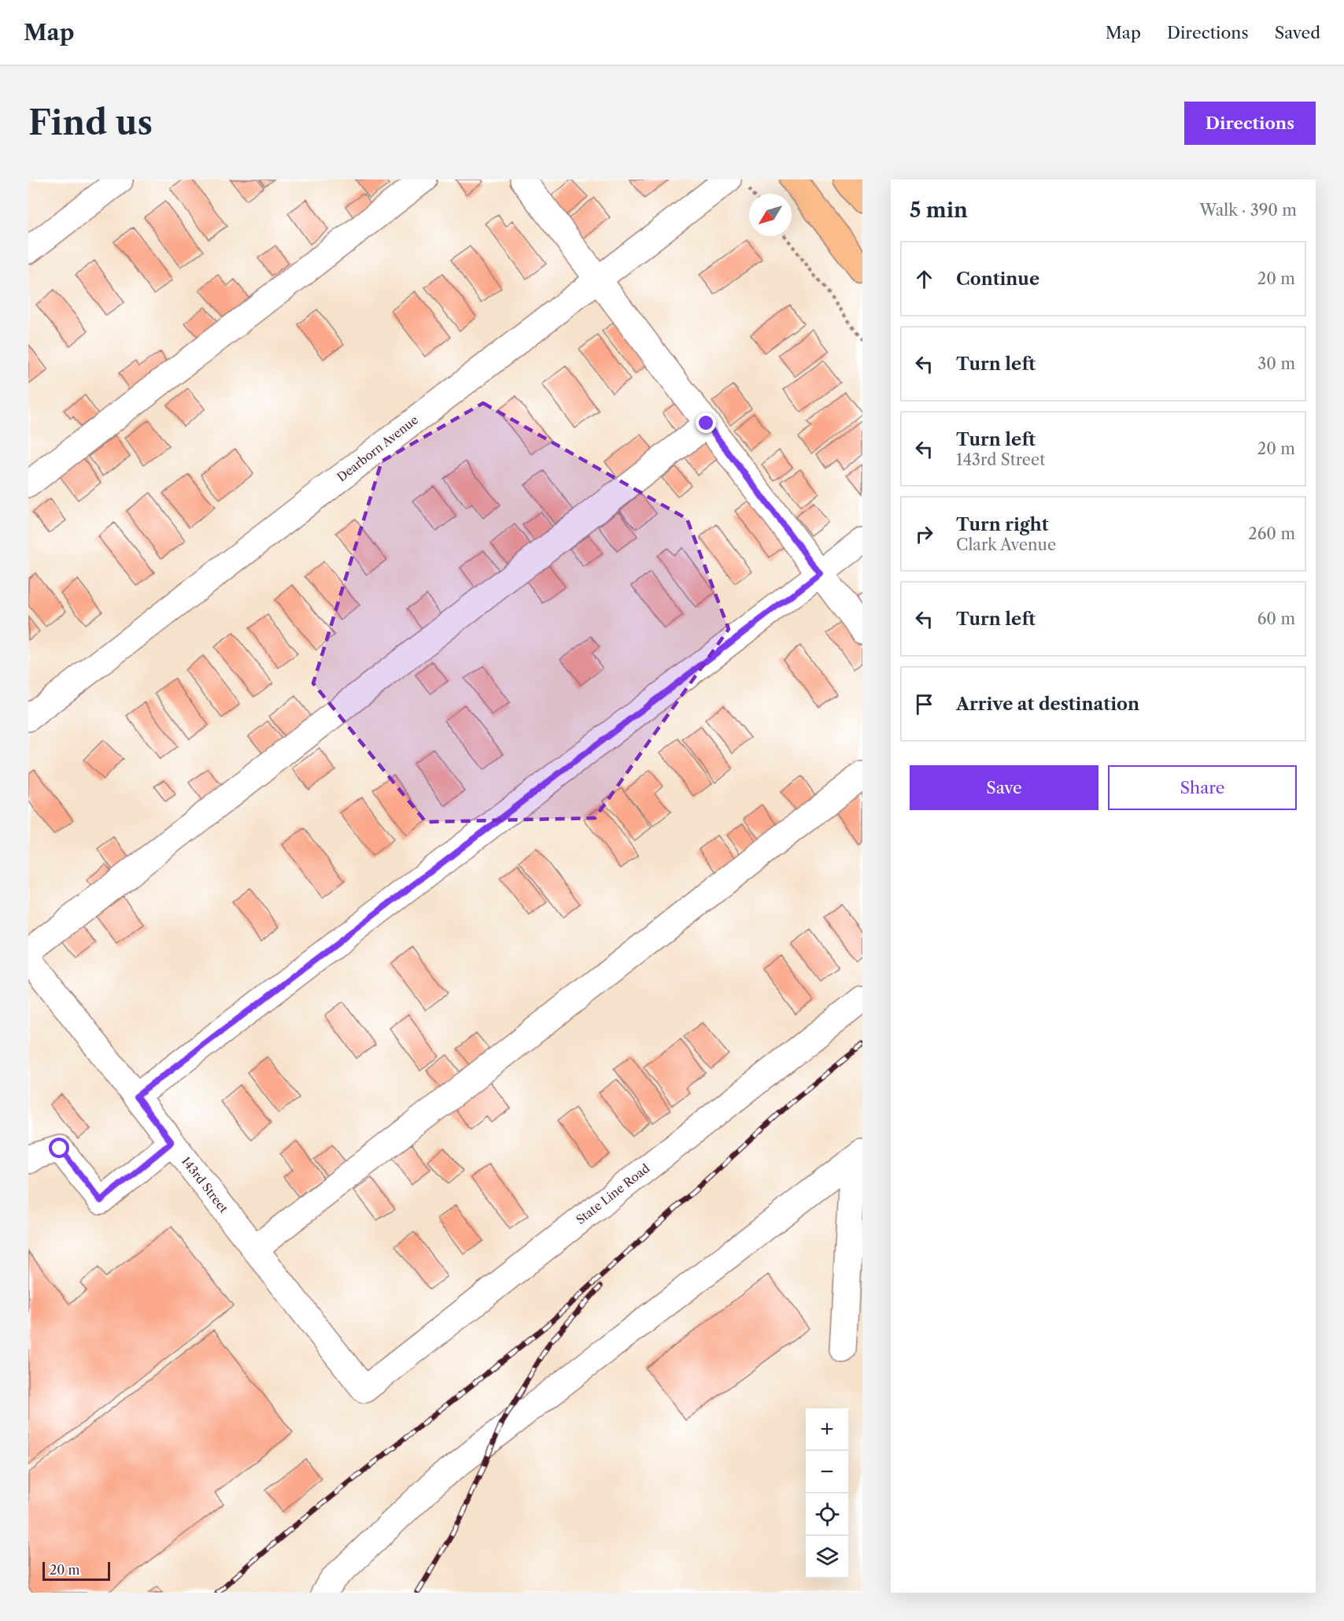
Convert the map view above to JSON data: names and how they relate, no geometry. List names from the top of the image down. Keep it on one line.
{"streets":{"street":["Dearborn Avenue","143rd Street","State Line Road"]},"crossings":[["143rd Street","State Line Road"]],"scale_bar":"20 m","north":"bottom left","page":{"header":"Map","nav":["Map","Directions","Saved"],"buttons":["Directions",["Save","Share"]],"title":"Find us","heading":["5 min","Walk · 390 m"],"list":[["Continue","20 m"],["Turn left","30 m"],["Turn left","143rd Street","20 m"],["Turn right","Clark Avenue","260 m"],["Turn left","60 m"],"Arrive at destination"],"map_buttons":["+","−"],"scale":"20 m"}}
